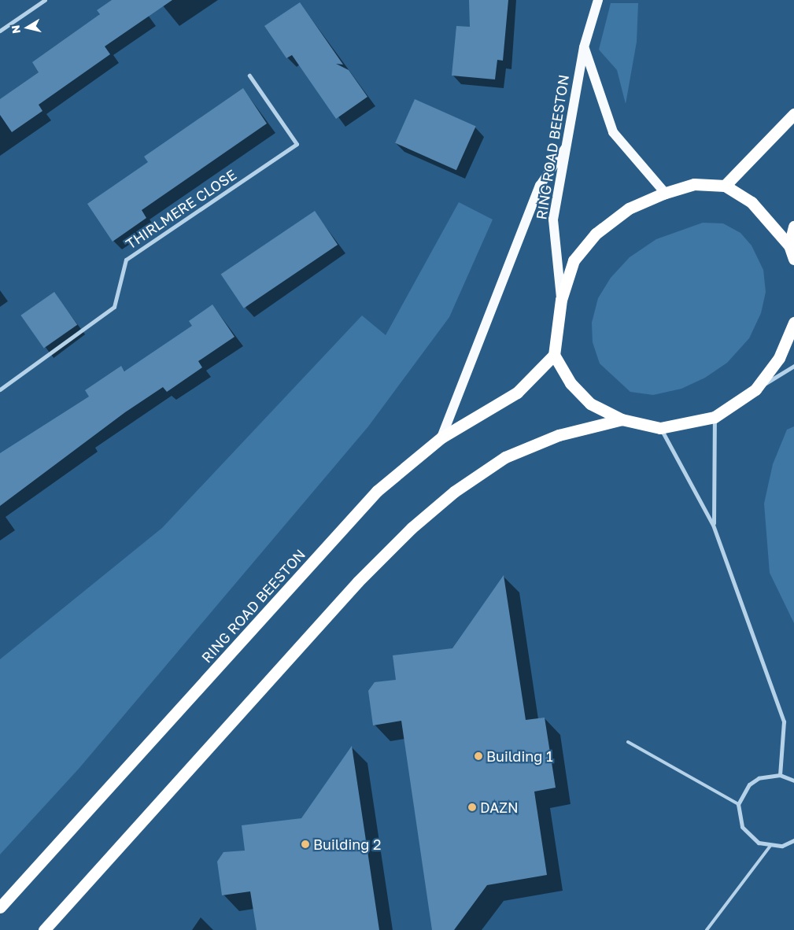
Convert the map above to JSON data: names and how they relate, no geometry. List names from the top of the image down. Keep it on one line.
{"streets":{"highway":["RING ROAD BEESTON"],"street":["THIRLMERE CLOSE"]},"places":["Building 1","DAZN","Building 2"],"north":"left"}
